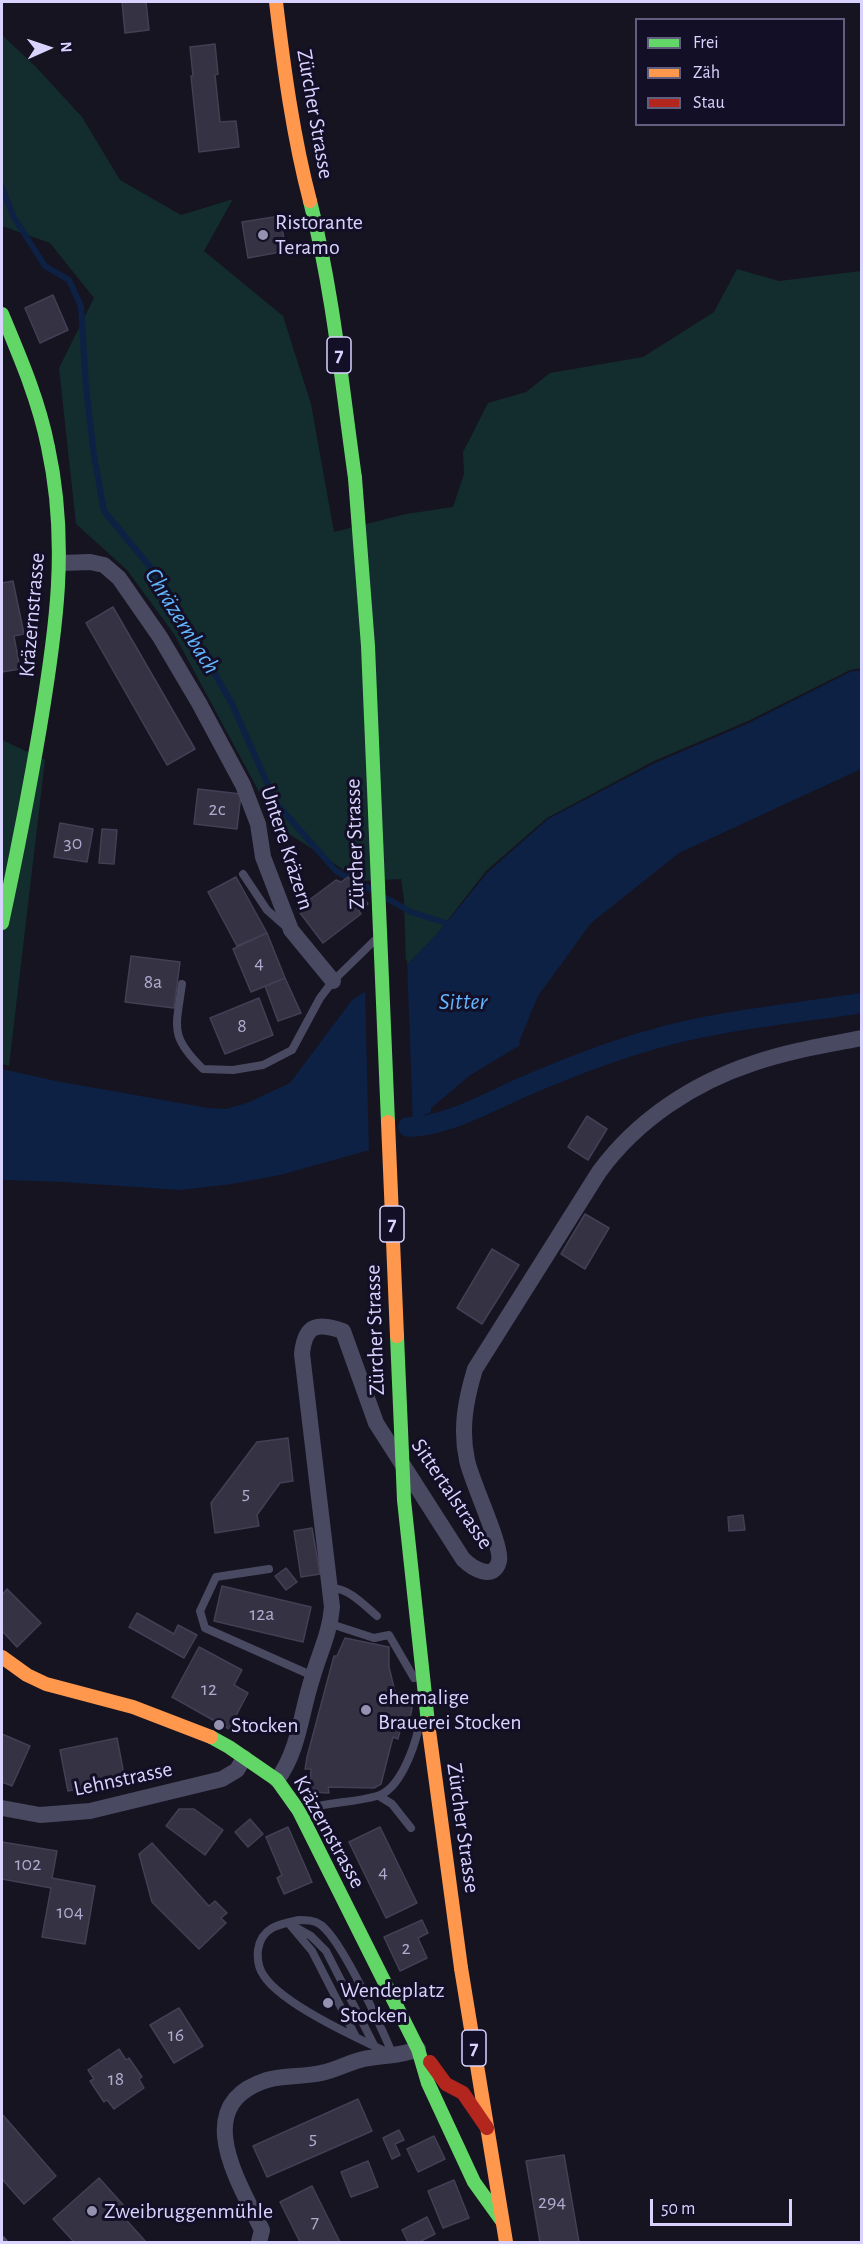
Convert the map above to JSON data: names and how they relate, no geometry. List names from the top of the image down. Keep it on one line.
{"streets":{"main road":["Zürcher Strasse","7","Kräzernstrasse"],"street":["Untere Kräzern","Sittertalstrasse","Lehnstrasse"]},"crossings":[["Zürcher Strasse","Kräzernstrasse"],["Kräzernstrasse","Untere Kräzern"],["Kräzernstrasse","Sittertalstrasse"],["Kräzernstrasse","Lehnstrasse"]],"water":["Chräzernbach","Sitter"],"places":["Ristorante Teramo","ehemalige Brauerei Stocken","Stocken","Wendeplatz Stocken","Zweibruggenmühle"],"house_numbers":["2c","30","4","8a","8","5","12a","12","102","4","104","2","16","18","5","294","7"],"legend":["Frei","Zäh","Stau"],"scale_bar":"50 m","north":"right"}
